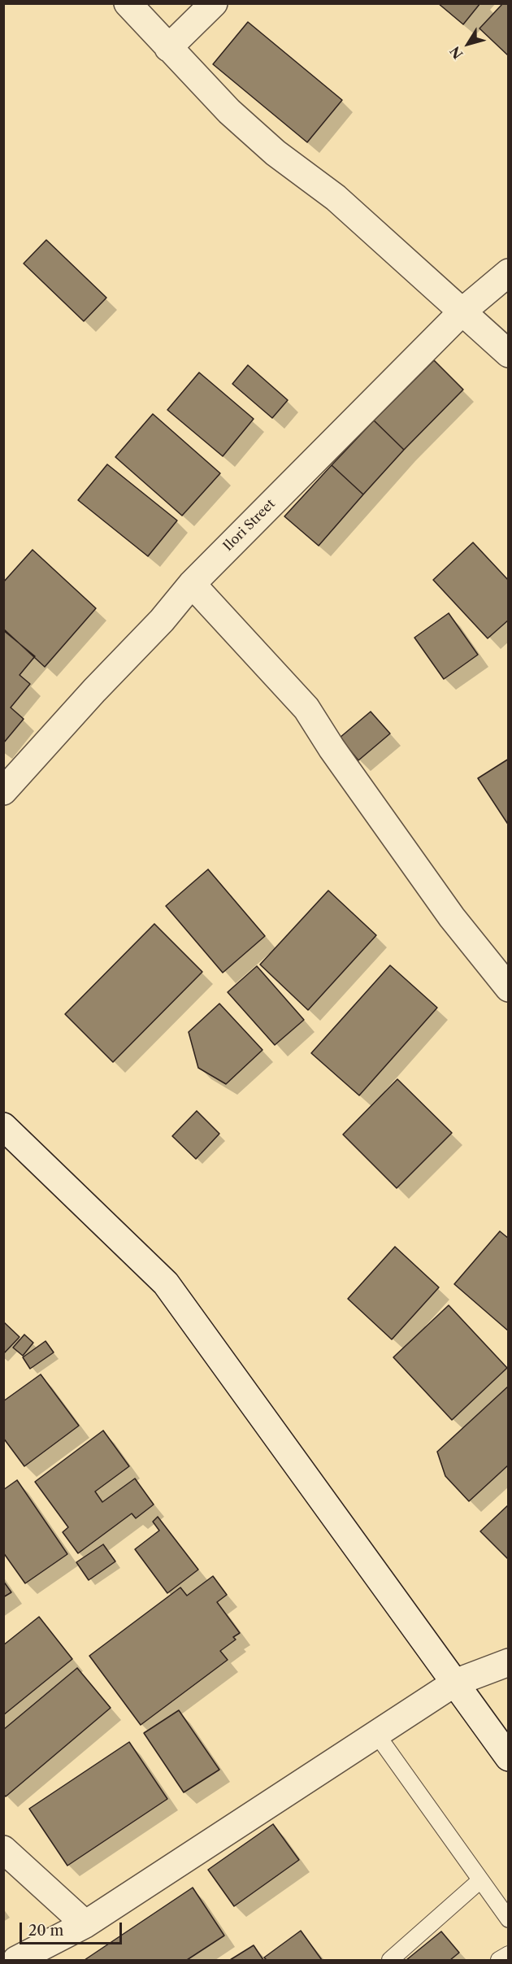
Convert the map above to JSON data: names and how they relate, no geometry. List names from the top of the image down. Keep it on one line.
{"streets":{"street":["Ilori Street"]},"scale_bar":"20 m","north":"bottom left"}
